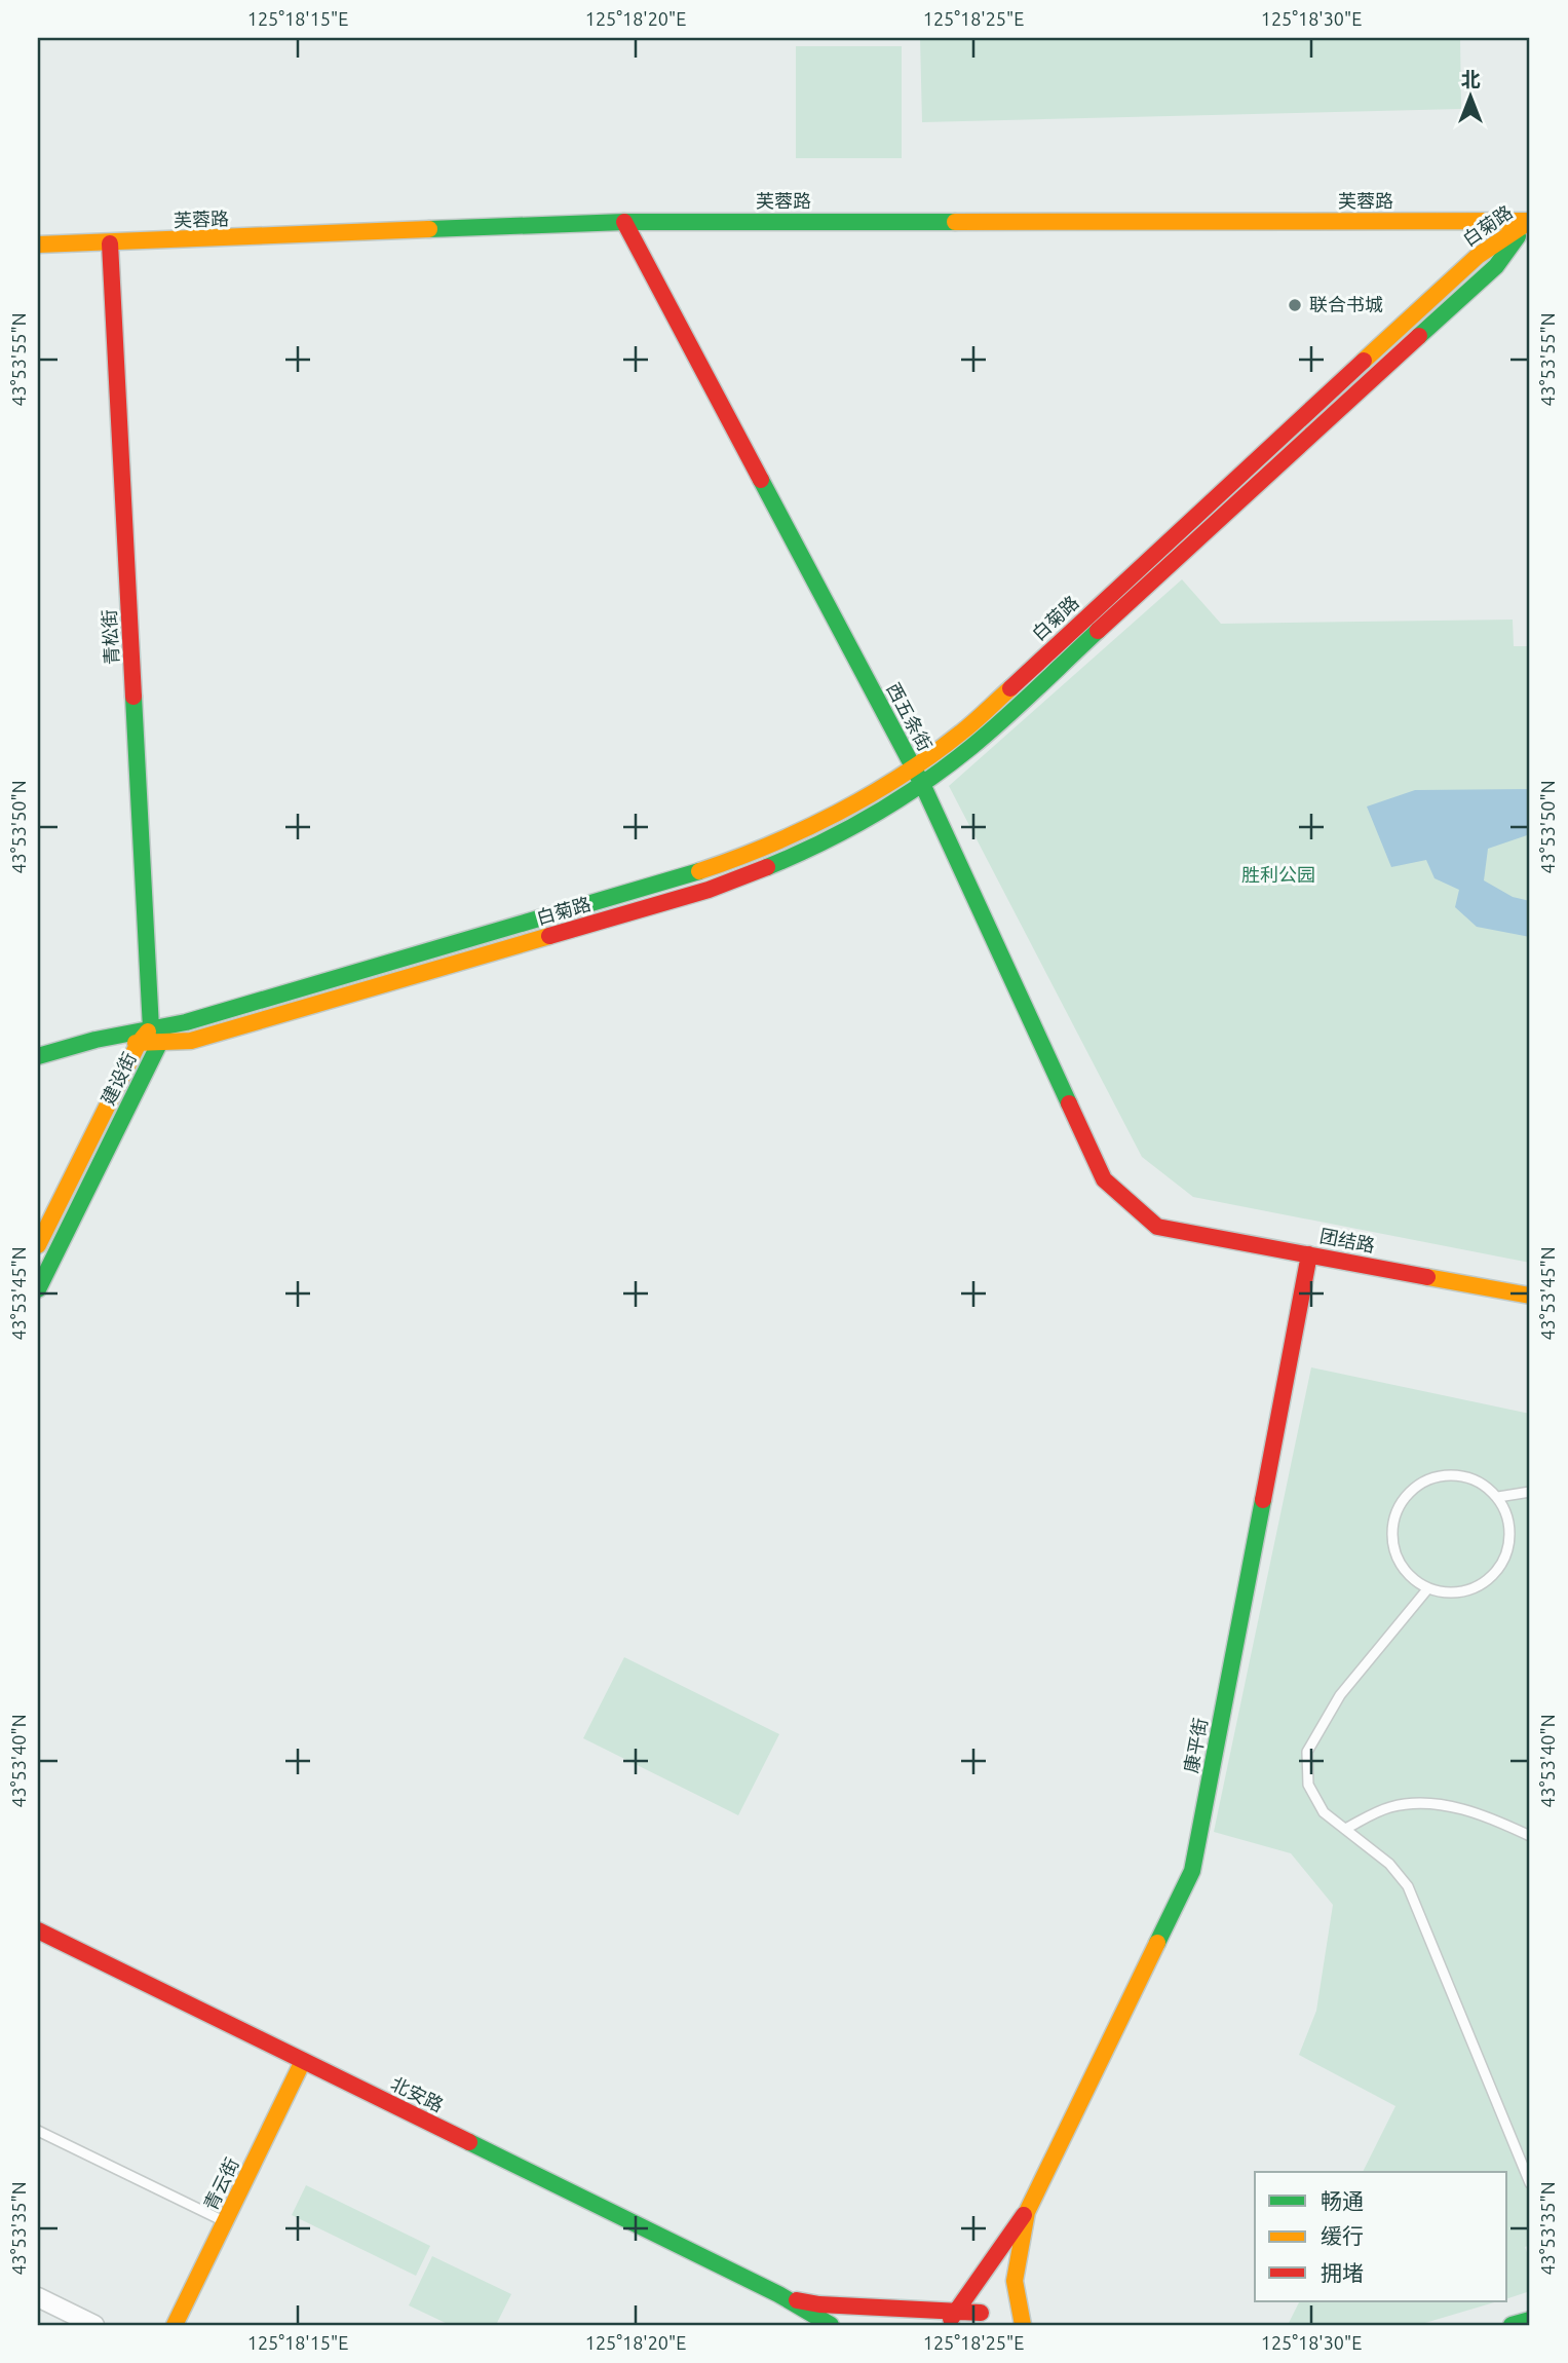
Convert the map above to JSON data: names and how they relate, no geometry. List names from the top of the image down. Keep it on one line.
{"streets":{"main road":["芙蓉路","白菊路","青松街","西五条街","建设街","团结路","康平街","北安路","青云街"]},"crossings":[["芙蓉路","白菊路"],["芙蓉路","青松街"],["芙蓉路","西五条街"],["白菊路","青松街"],["白菊路","西五条街"],["白菊路","建设街"],["青松街","建设街"],["西五条街","团结路"],["团结路","康平街"],["北安路","青云街"]],"parks":["胜利公园"],"places":["联合书城"],"legend":["畅通","缓行","拥堵"],"north":"top","coordinates":["125°18'15\"E","125°18'20\"E","125°18'25\"E","125°18'30\"E","43°53'55\"N","43°53'50\"N","43°53'45\"N","43°53'40\"N","43°53'35\"N"]}
